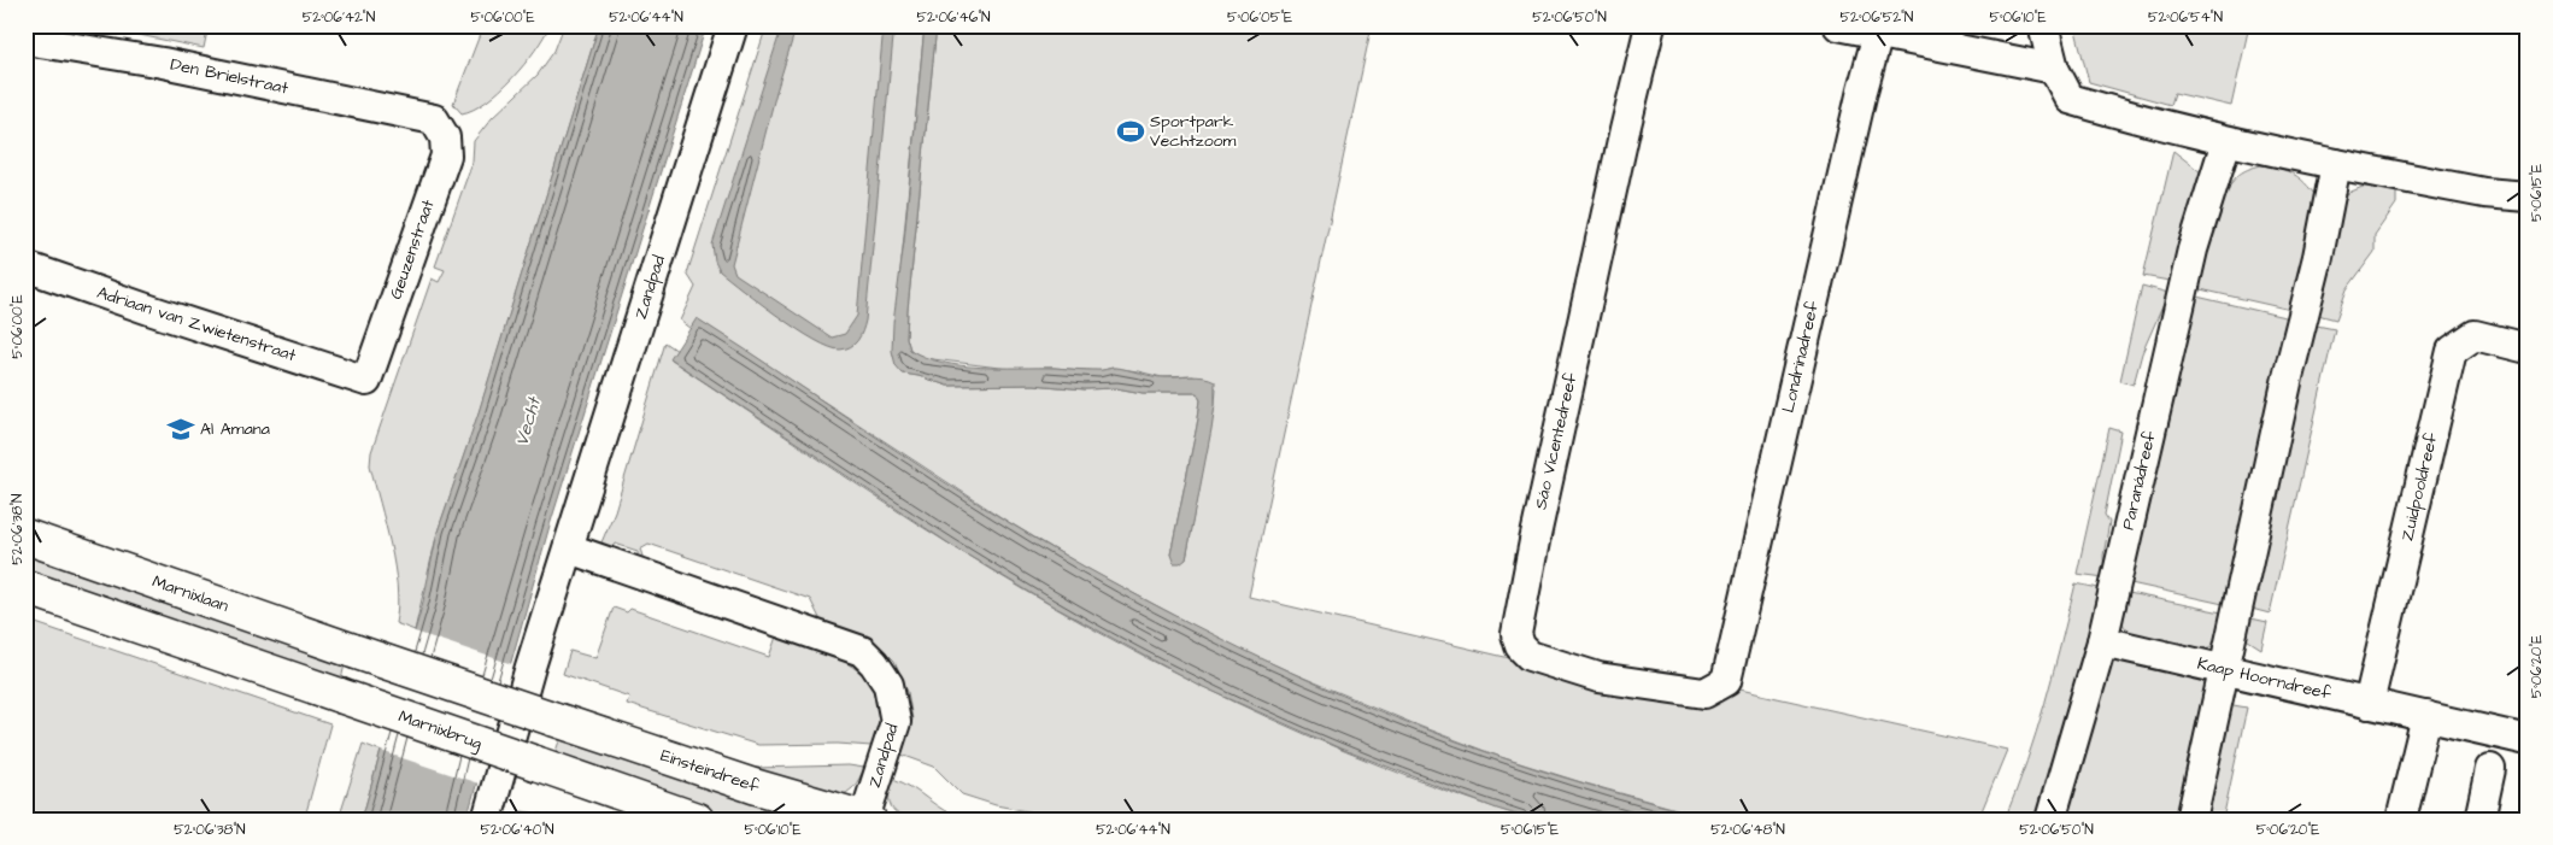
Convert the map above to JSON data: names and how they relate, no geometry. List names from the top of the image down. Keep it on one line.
{"streets":{"main road":["Marnixlaan","Marnixbrug","Einsteindreef"],"street":["Den Brielstraat","Geuzenstraat","Zandpad","Adriaan van Zwietenstraat","Londrinadreef","Sáo Vicentedreef","Paranádreef","Zuidpooldreef","Kaap Hoorndreef"]},"crossings":[["Den Brielstraat","Geuzenstraat"],["Geuzenstraat","Adriaan van Zwietenstraat"],["Zandpad","Einsteindreef"],["Londrinadreef","Sáo Vicentedreef"],["Paranádreef","Kaap Hoorndreef"],["Zuidpooldreef","Kaap Hoorndreef"],["Marnixlaan","Einsteindreef"]],"water":["Vecht"],"places":{"sports":["Sportpark Vechtzoom"],"school or university":["Al Amana"]},"coordinates":["52°06'42\"N","5°06'00\"E","52°06'44\"N","52°06'46\"N","5°06'05\"E","52°06'50\"N","52°06'52\"N","5°06'10\"E","52°06'54\"N","5°06'15\"E","52°06'38\"N","5°06'20\"E","52°06'40\"N","52°06'48\"N"]}
